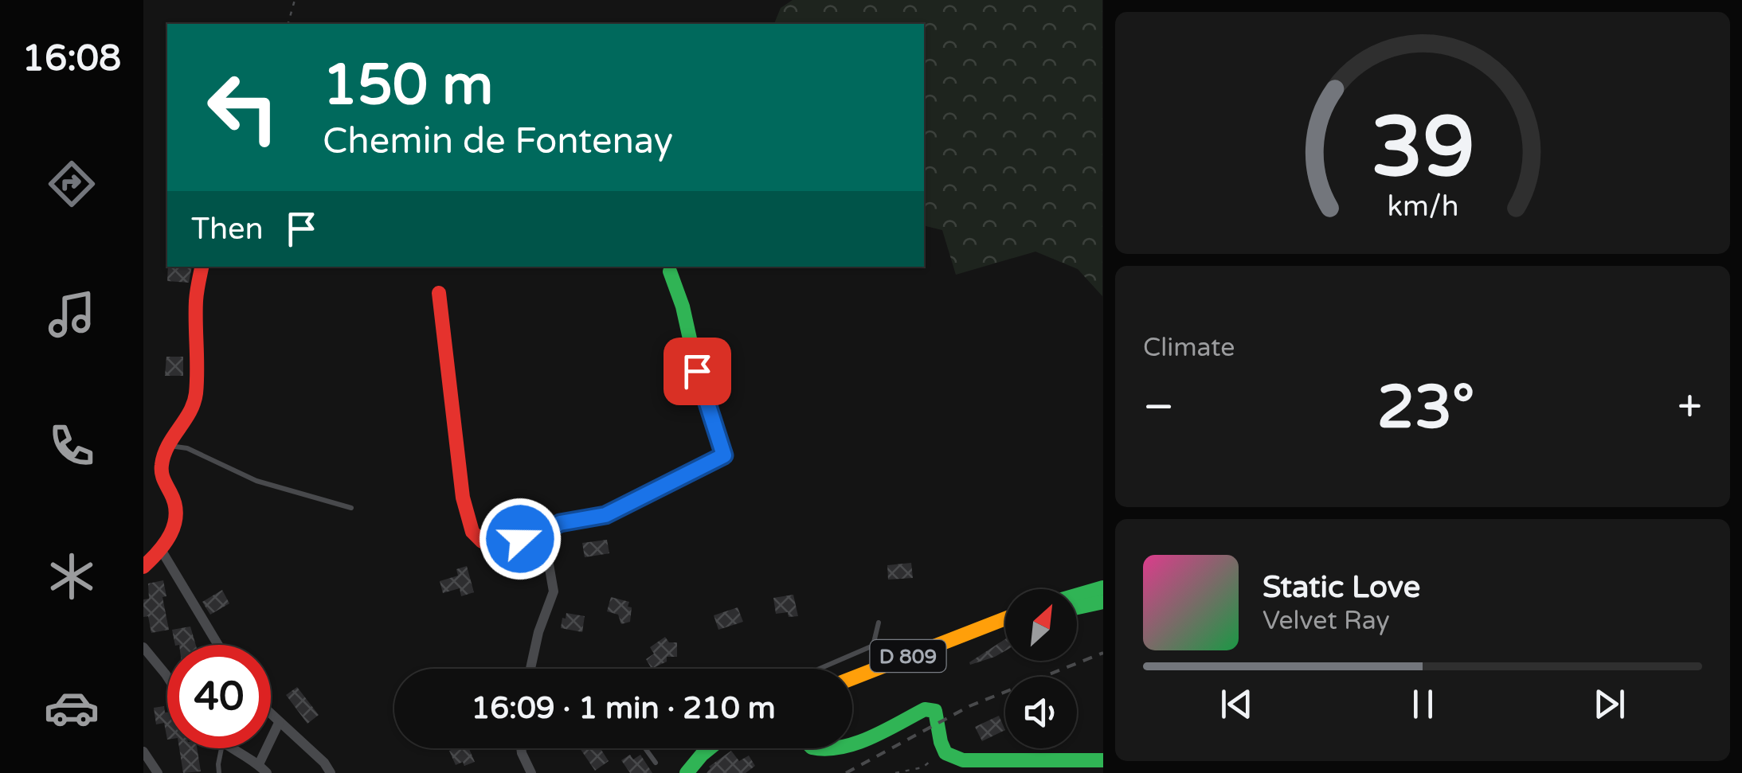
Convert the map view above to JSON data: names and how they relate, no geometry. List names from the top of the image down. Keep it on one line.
{"streets":{"street":["D 809"]},"north":"top right","page":{"tabs":"16:08","turn":["150 m","Chemin de Fontenay"],"then":"Then","tile":"Climate","heat":["−","23°","+"],"song":["Static Love","Velvet Ray"],"limit":"40","trip":"16:09 · 1 min · 210 m","gauge":["39","km/h"]}}
